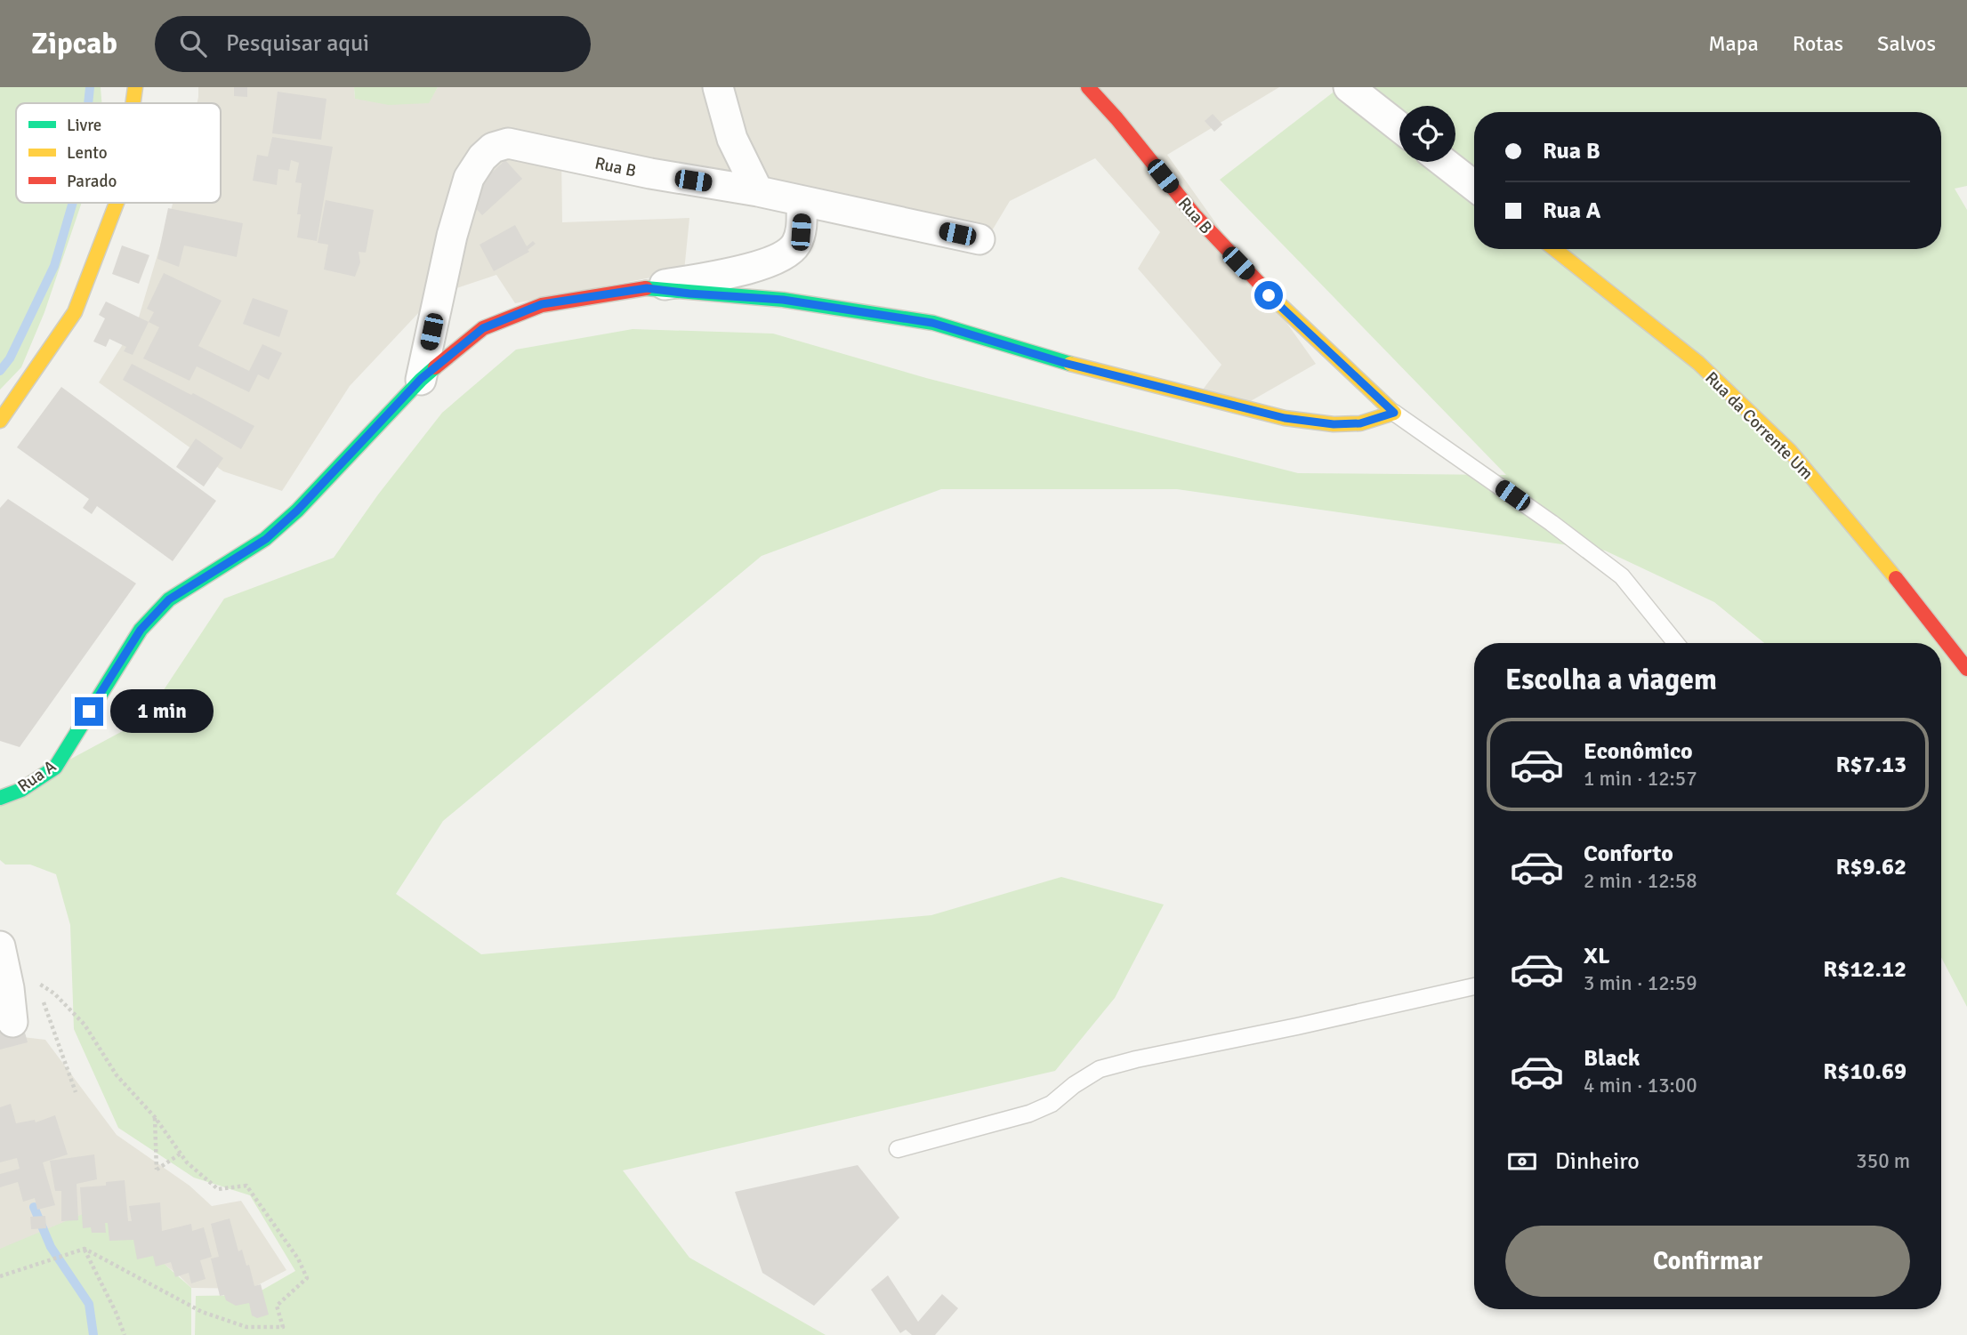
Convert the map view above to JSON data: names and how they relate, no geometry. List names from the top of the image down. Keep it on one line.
{"streets":{"street":["Rua B","Rua da Corrente Um","Rua A"]},"crossings":[["Rua B","Rua A"]],"legend":["Livre","Lento","Parado"],"page":{"header":"Zipcab","search":"Pesquisar aqui","nav":["Mapa","Rotas","Salvos"],"banner":["Rua B","Rua A"],"heading":"Escolha a viagem","bubble":"1 min","list":[{"name":"Econômico","note":"1 min · 12:57","value":"R$7.13"},{"name":"Conforto","note":"2 min · 12:58","value":"R$9.62"},{"name":"XL","note":"3 min · 12:59","value":"R$12.12"},{"name":"Black","note":"4 min · 13:00","value":"R$10.69"}],"pay":["Dinheiro","350 m"],"buttons":"Confirmar"}}
